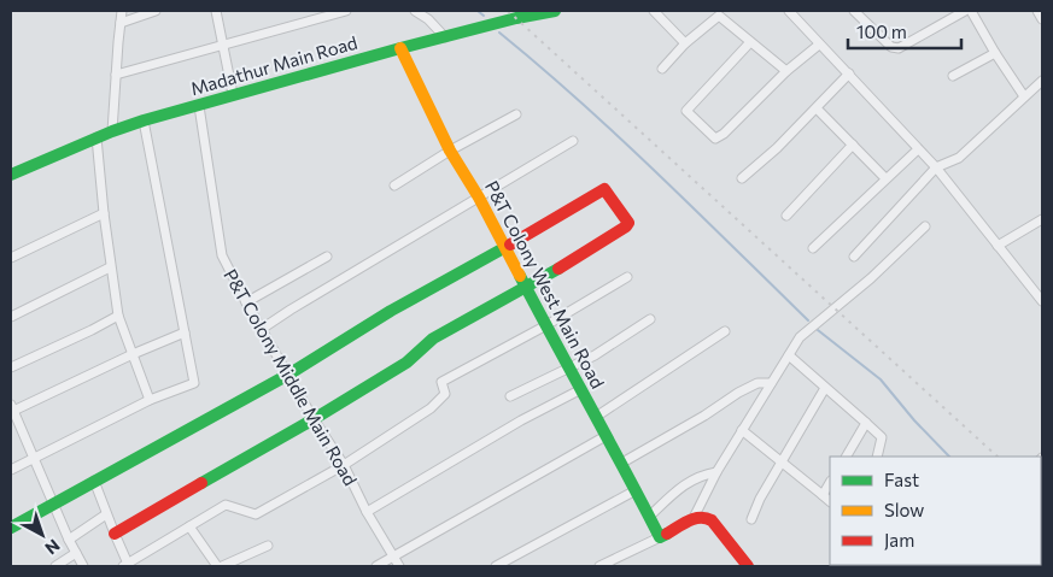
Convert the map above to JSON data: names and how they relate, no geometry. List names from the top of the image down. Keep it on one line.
{"streets":{"street":["Madathur Main Road","P&T Colony West Main Road","P&T Colony Middle Main Road"]},"crossings":[["Madathur Main Road","P&T Colony West Main Road"],["Madathur Main Road","P&T Colony Middle Main Road"]],"legend":["Fast","Slow","Jam"],"scale_bar":"100 m","north":"bottom right"}
